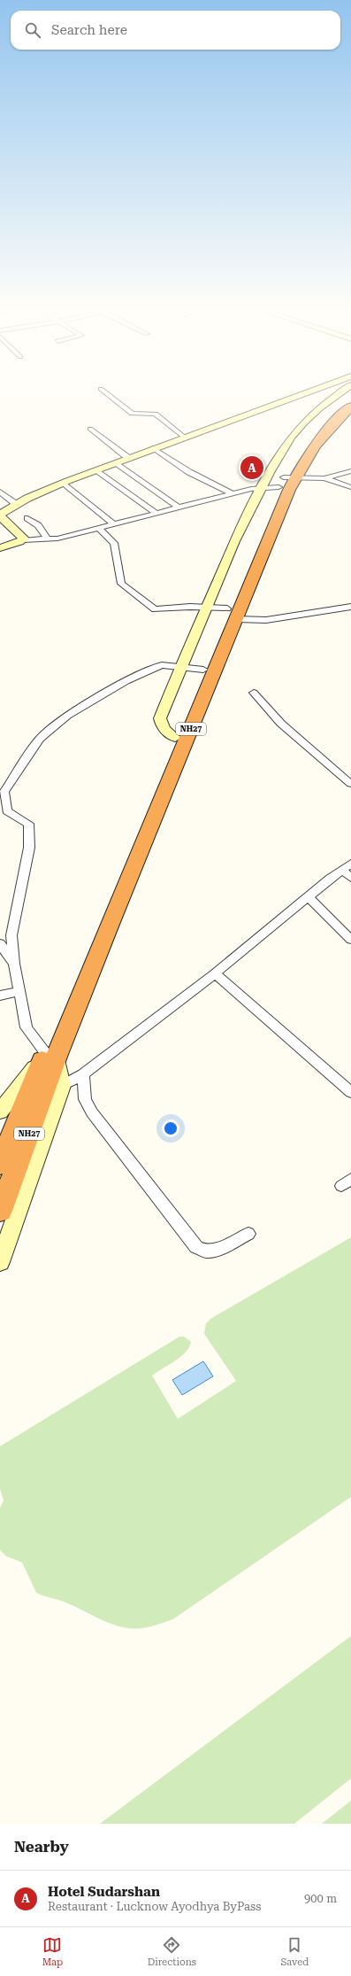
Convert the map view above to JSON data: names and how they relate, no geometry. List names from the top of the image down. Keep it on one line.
{"streets":{"highway":["NH27"]},"page":{"search":"Search here","pins":"A","heading":"Nearby","list":[{"mark":"A","name":"Hotel Sudarshan","note":"Restaurant · Lucknow Ayodhya ByPass","value":"900 m"}],"nav":["Map","Directions","Saved"]}}
